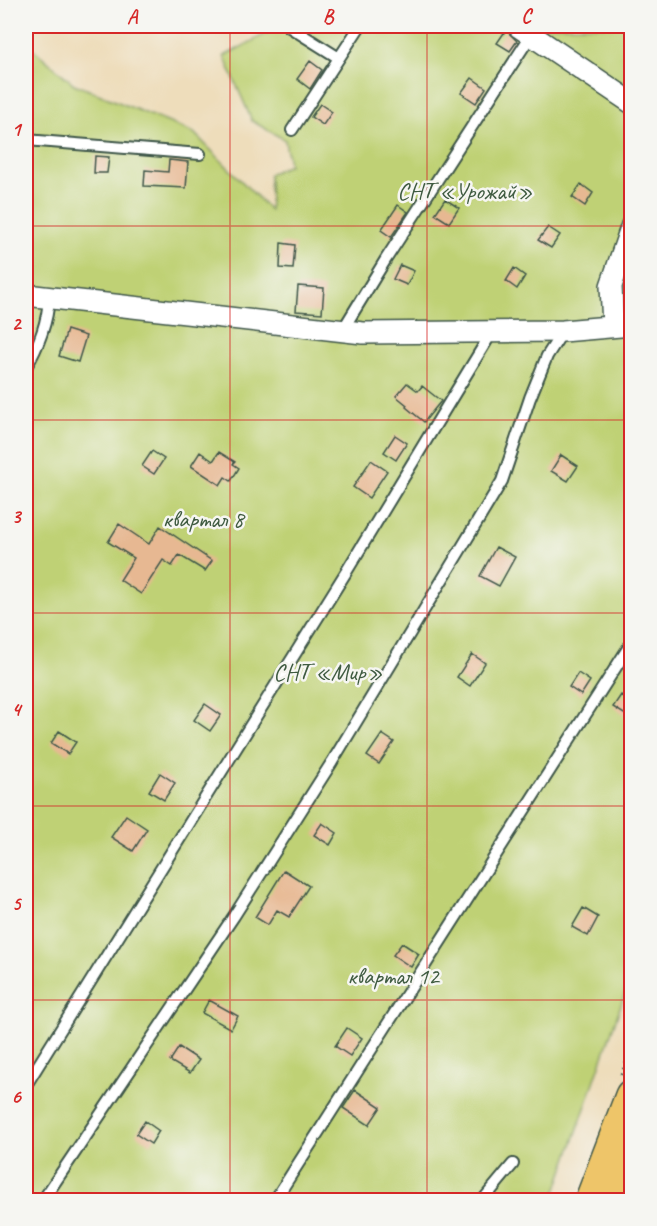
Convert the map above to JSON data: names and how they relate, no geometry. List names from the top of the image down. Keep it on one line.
{"parks":["СНТ «Урожай»","квартал 8","СНТ «Мир»","квартал 12"],"grid":{"columns":["A","B","C"],"rows":["1","2","3","4","5","6"]}}
